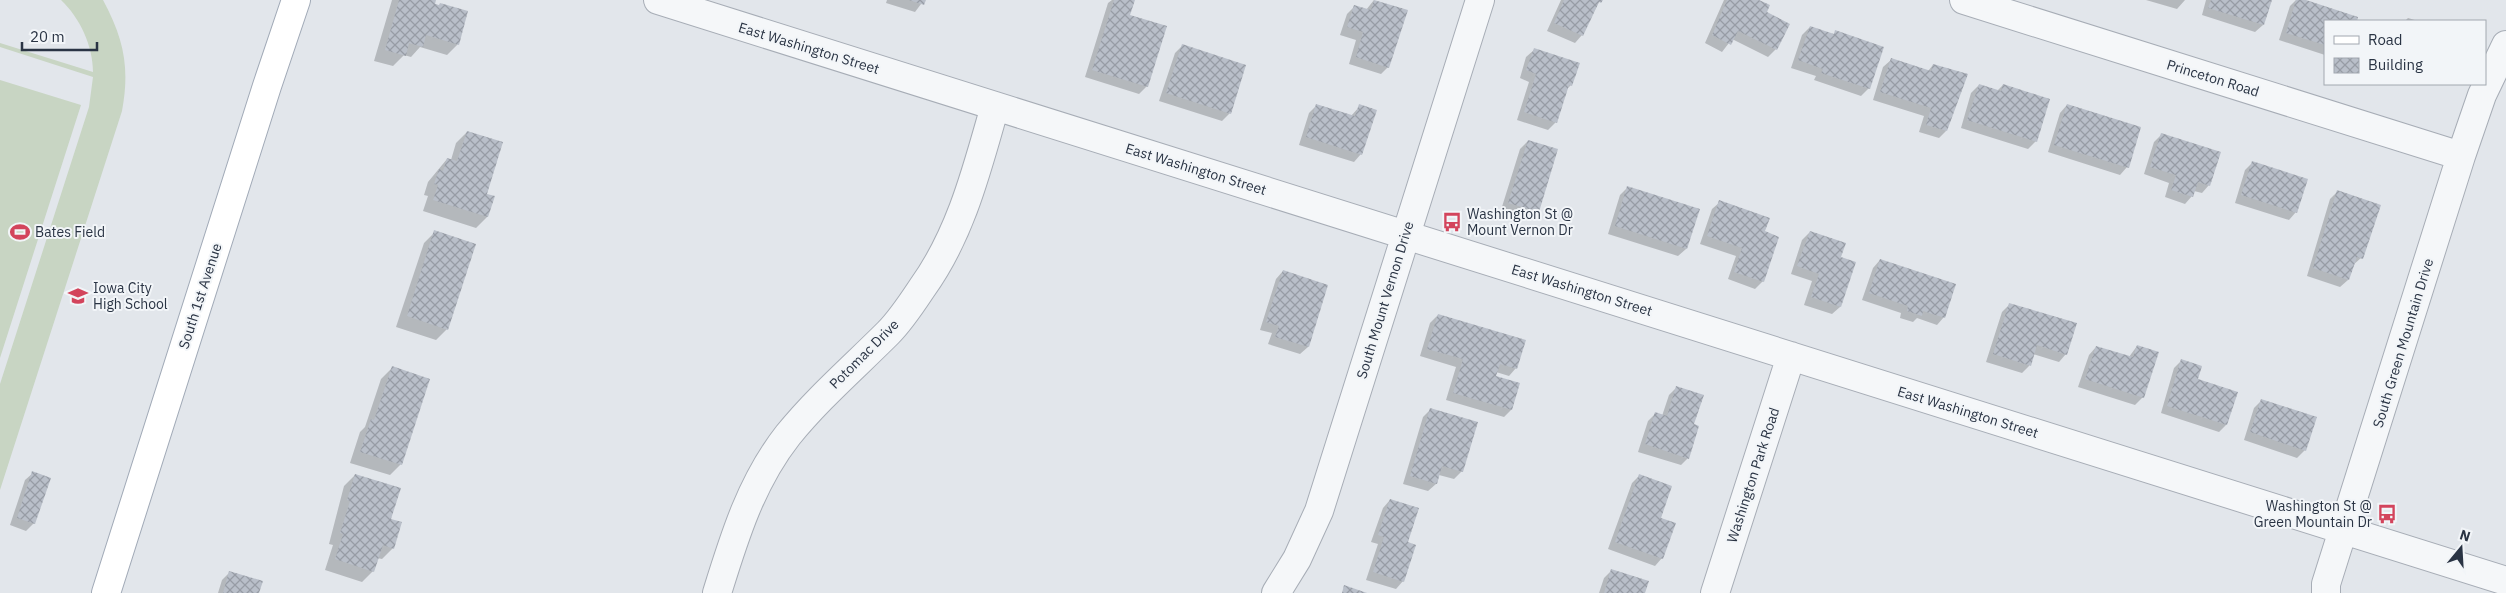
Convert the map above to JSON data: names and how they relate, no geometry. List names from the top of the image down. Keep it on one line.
{"streets":{"main road":["South 1st Avenue"],"street":["East Washington Street","Princeton Road","South Mount Vernon Drive","South Green Mountain Drive","Potomac Drive","Washington Park Road"]},"crossings":[["East Washington Street","South Mount Vernon Drive"],["East Washington Street","South Green Mountain Drive"],["East Washington Street","Potomac Drive"],["East Washington Street","Washington Park Road"],["Princeton Road","South Green Mountain Drive"]],"places":{"bus stop":["Washington St @ Mount Vernon Dr","Washington St @ Green Mountain Dr"],"sports":["Bates Field"],"school or university":["Iowa City High School"]},"legend":["Road","Building"],"scale_bar":"20 m","north":"top"}
